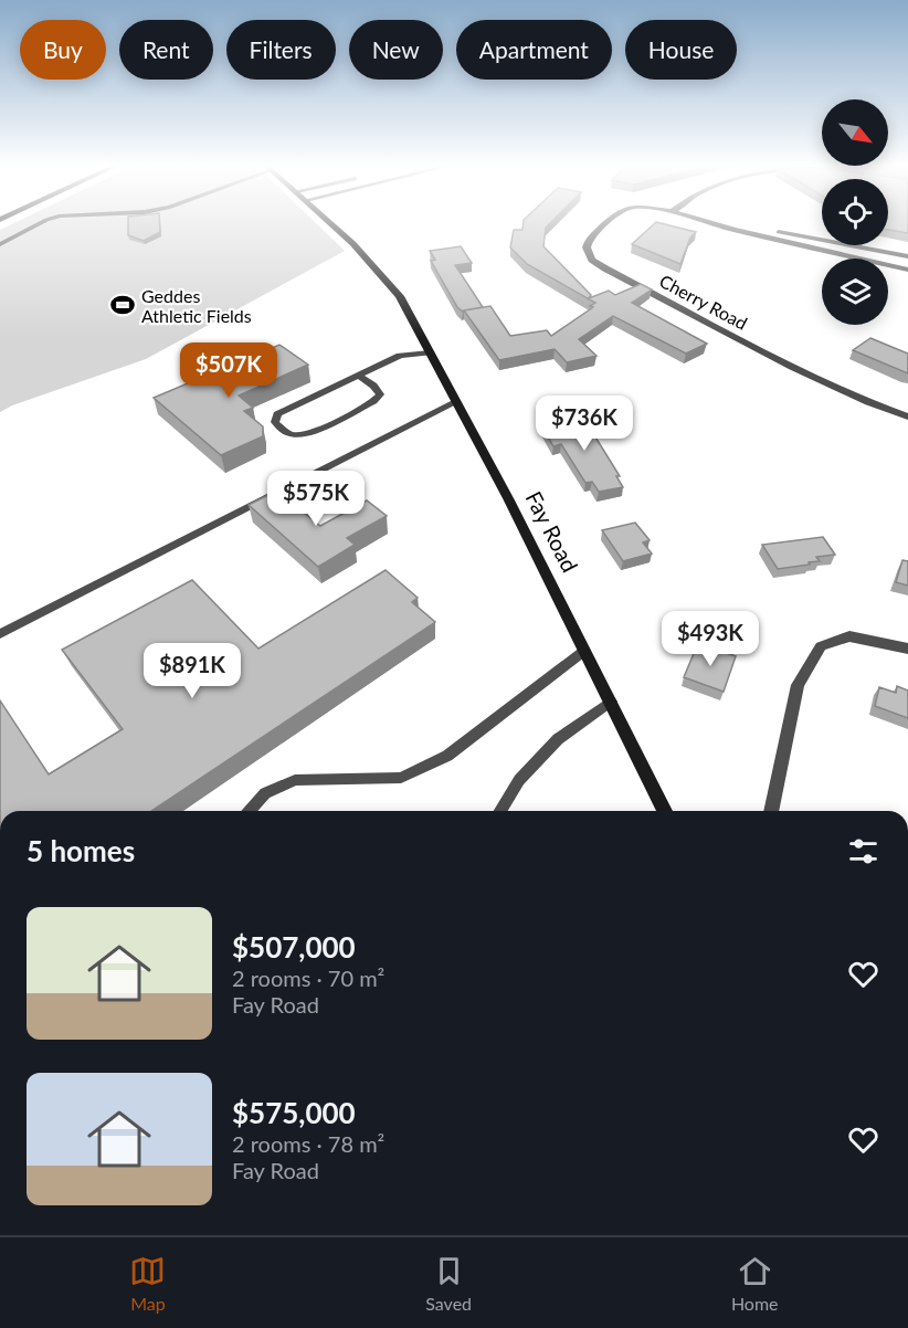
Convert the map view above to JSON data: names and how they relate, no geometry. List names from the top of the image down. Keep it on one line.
{"streets":{"street":["Cherry Road","Fay Road"]},"places":{"sports":["Geddes Athletic Fields"]},"north":"bottom right","page":{"chip":["Buy","Rent","Filters","New","Apartment","House"],"price":["$507K","$736K","$575K","$493K","$891K"],"heading":"5 homes","list":[{"name":"$507,000","note":"2 rooms · 70 m² · Fay Road"},{"name":"$575,000","note":"2 rooms · 78 m² · Fay Road"}],"tabs":["Map","Saved","Home"]}}
